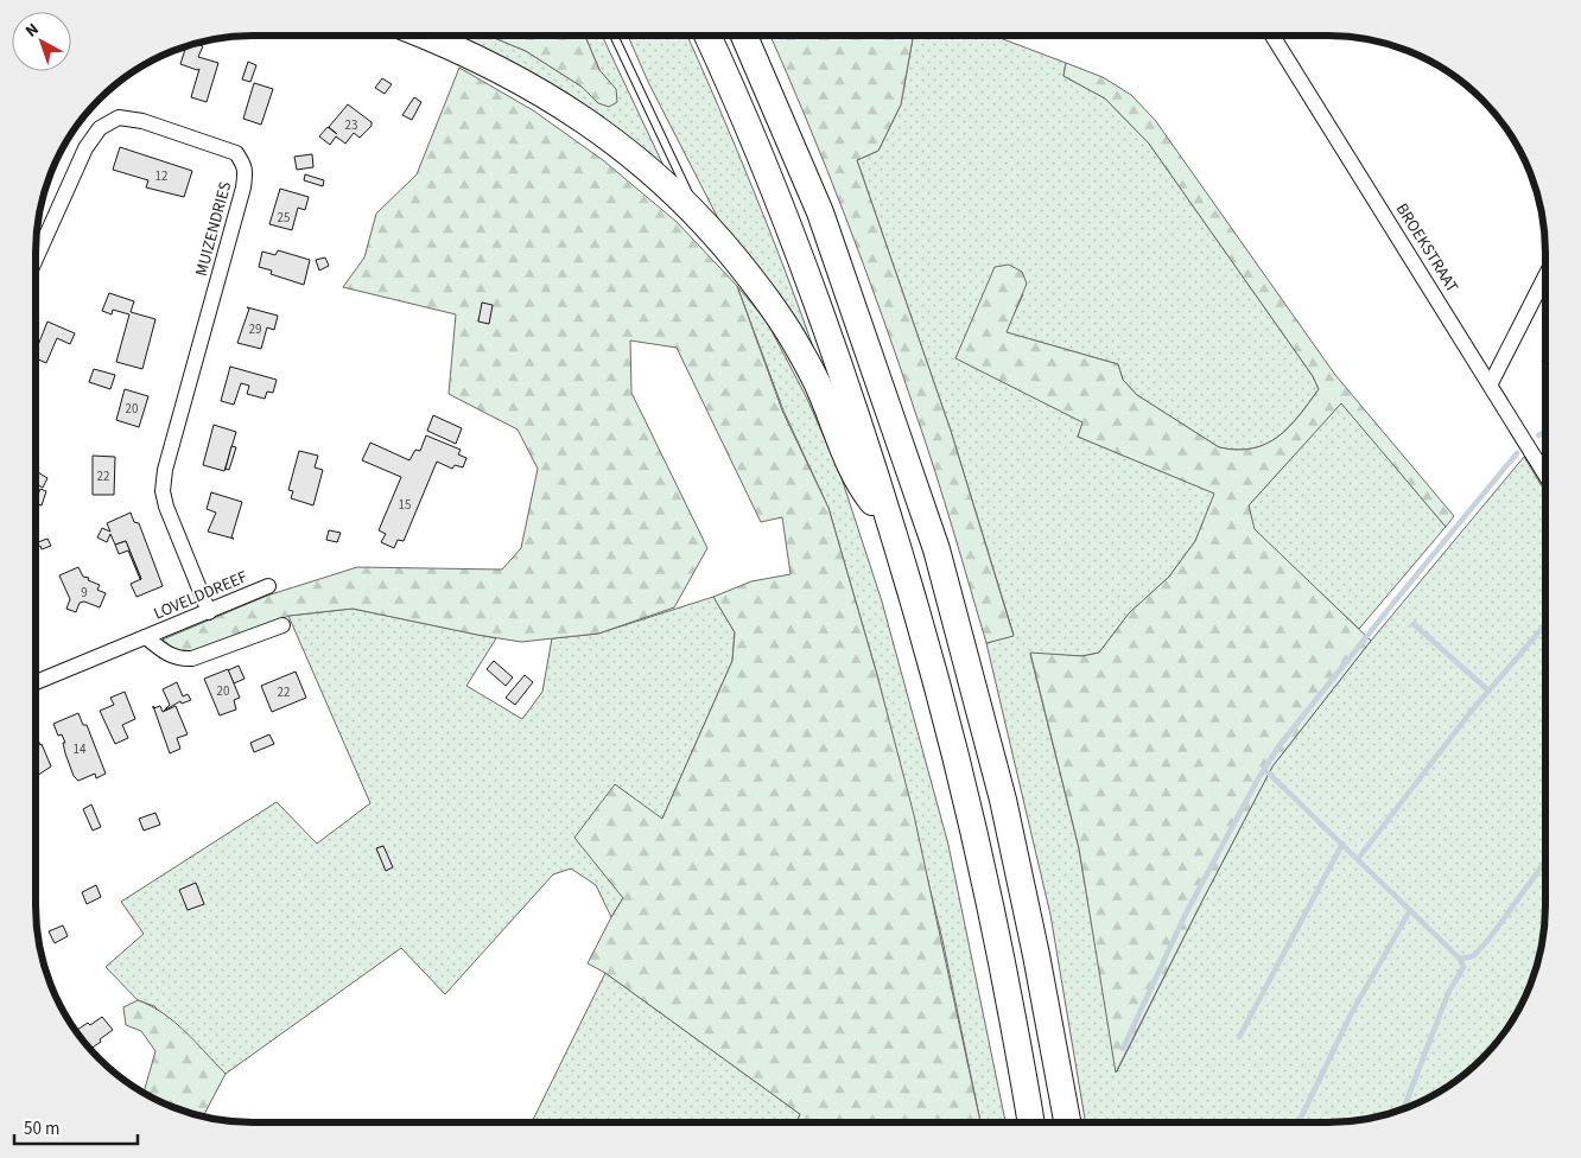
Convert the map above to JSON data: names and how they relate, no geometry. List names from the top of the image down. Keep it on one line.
{"streets":{"street":["MUIZENDRIES","BROEKSTRAAT","LOVELDDREEF"]},"crossings":[["MUIZENDRIES","LOVELDDREEF"]],"house_numbers":["23","12","25","29","20","22","15","9","20","22","14"],"scale_bar":"50 m","north":"top left"}
